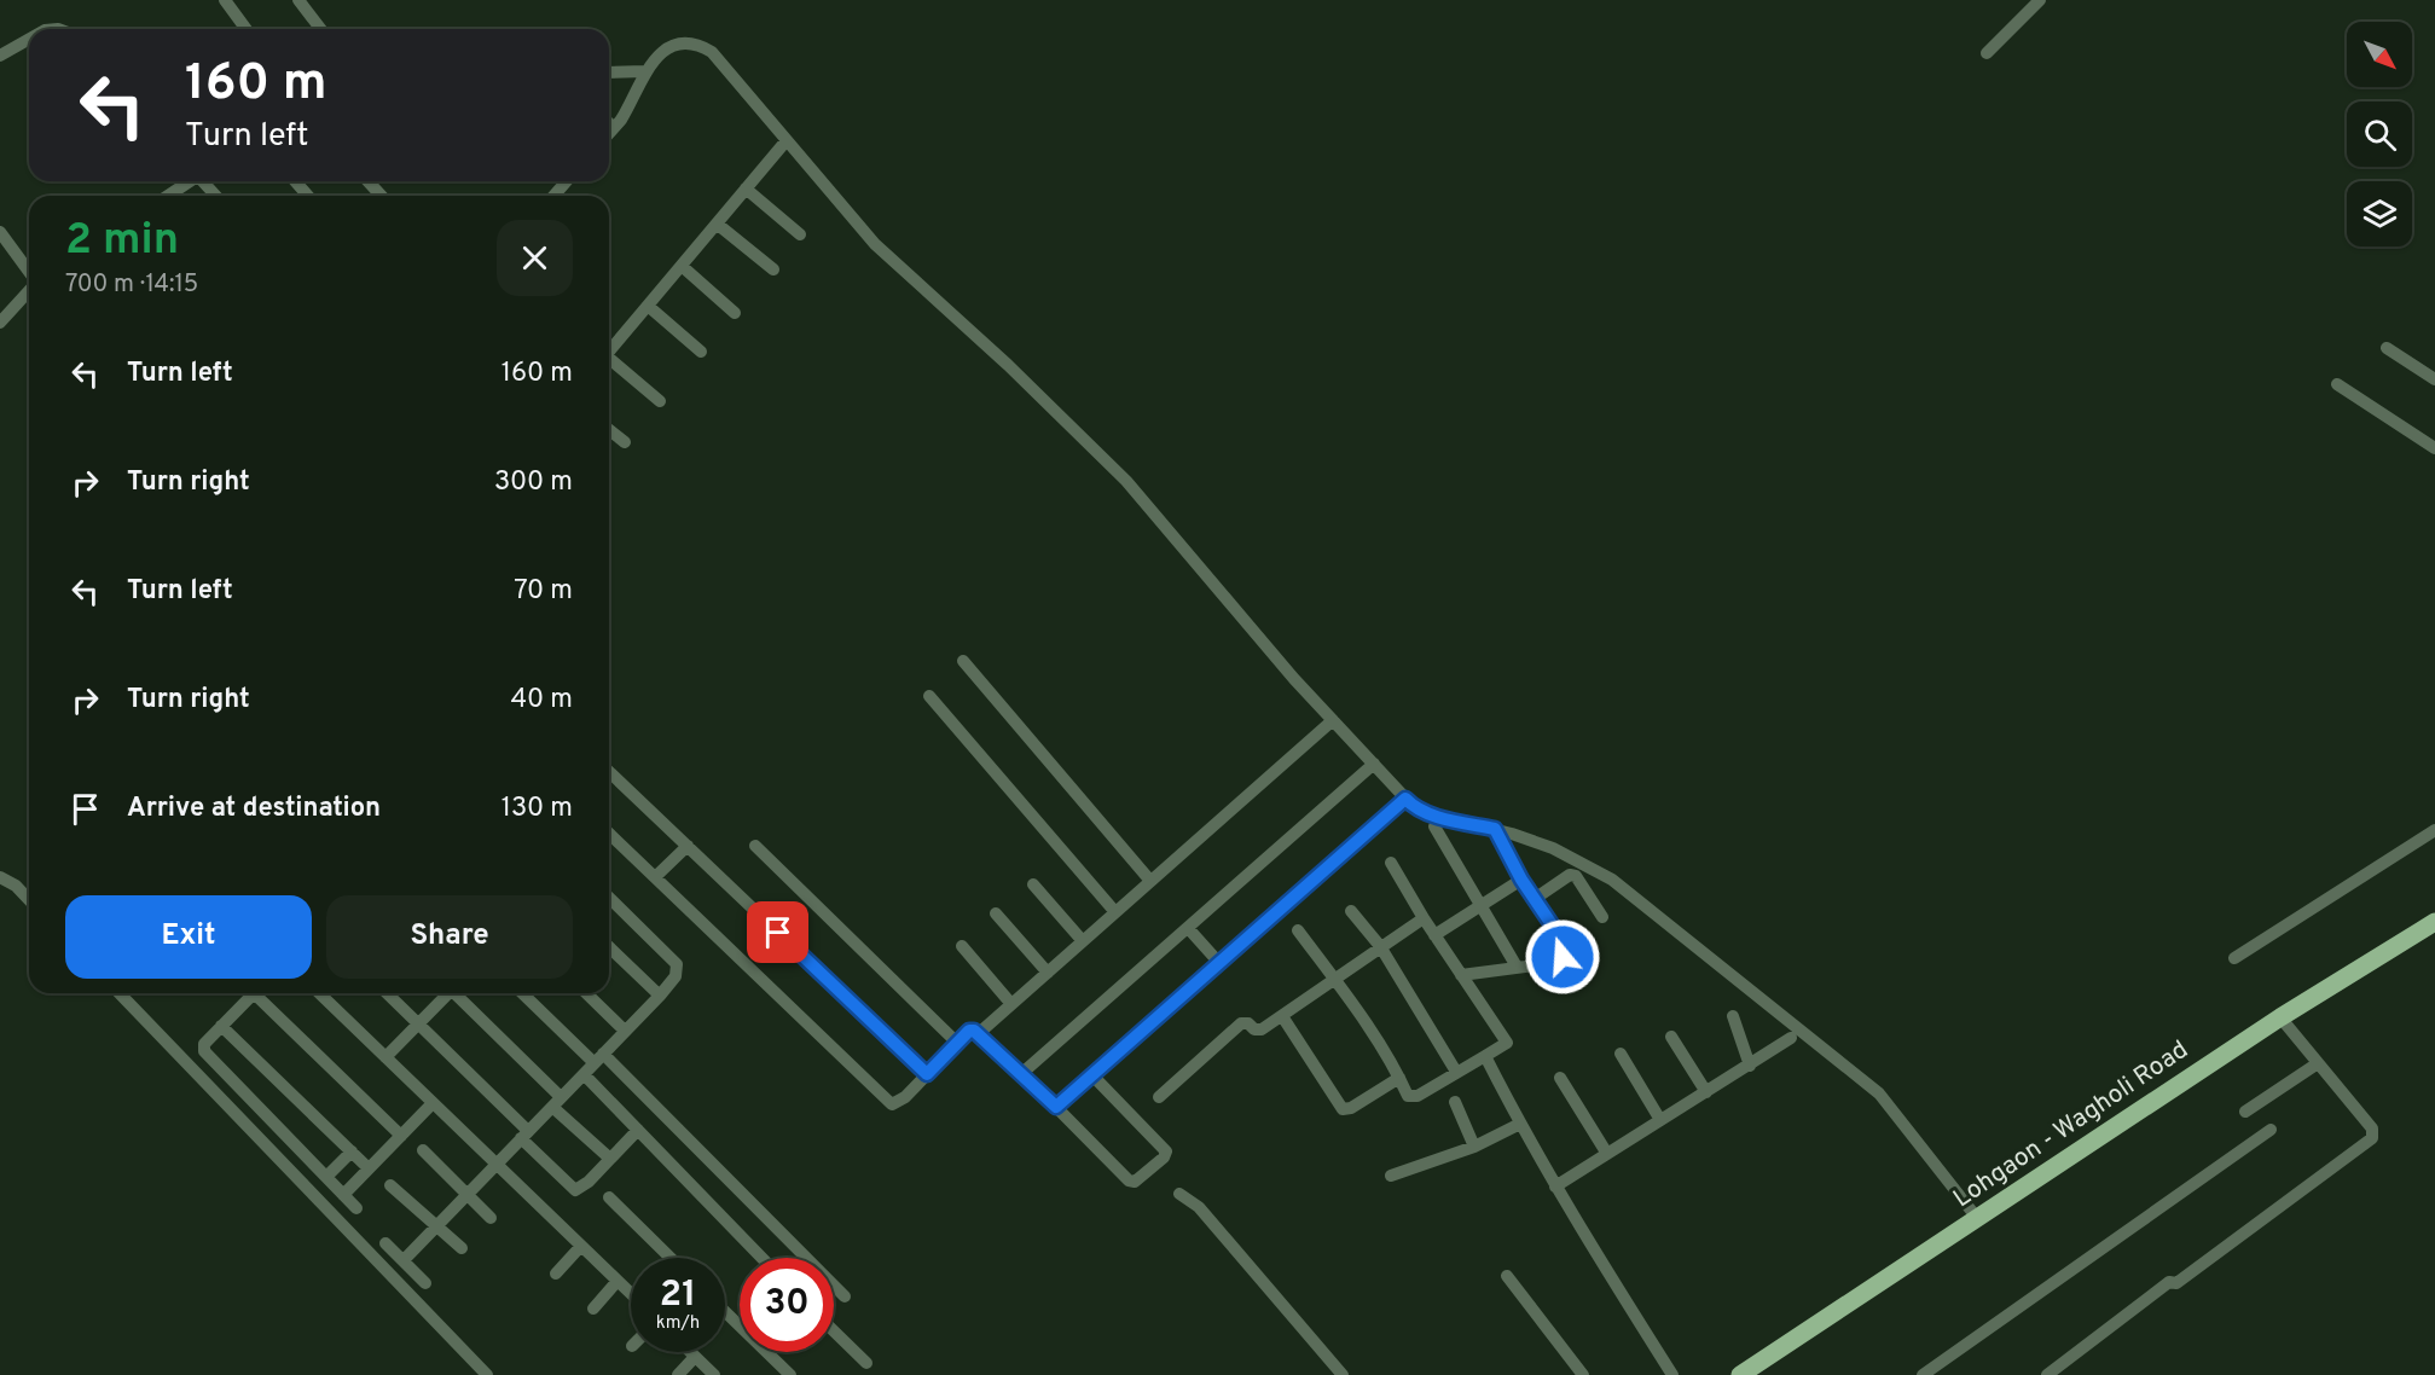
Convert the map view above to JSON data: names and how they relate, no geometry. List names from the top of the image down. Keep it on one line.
{"streets":{"main road":["Lohgaon - Wagholi Road"]},"north":"bottom right","page":{"turn":["160 m","Turn left"],"heading":["2 min","700 m · 14:15"],"list":[{"name":"Turn left","value":"160 m"},{"name":"Turn right","value":"300 m"},{"name":"Turn left","value":"70 m"},{"name":"Turn right","value":"40 m"},{"name":"Arrive at destination","value":"130 m"}],"buttons":["Exit","Share"],"speed":"21 km/h","limit":"30"}}
